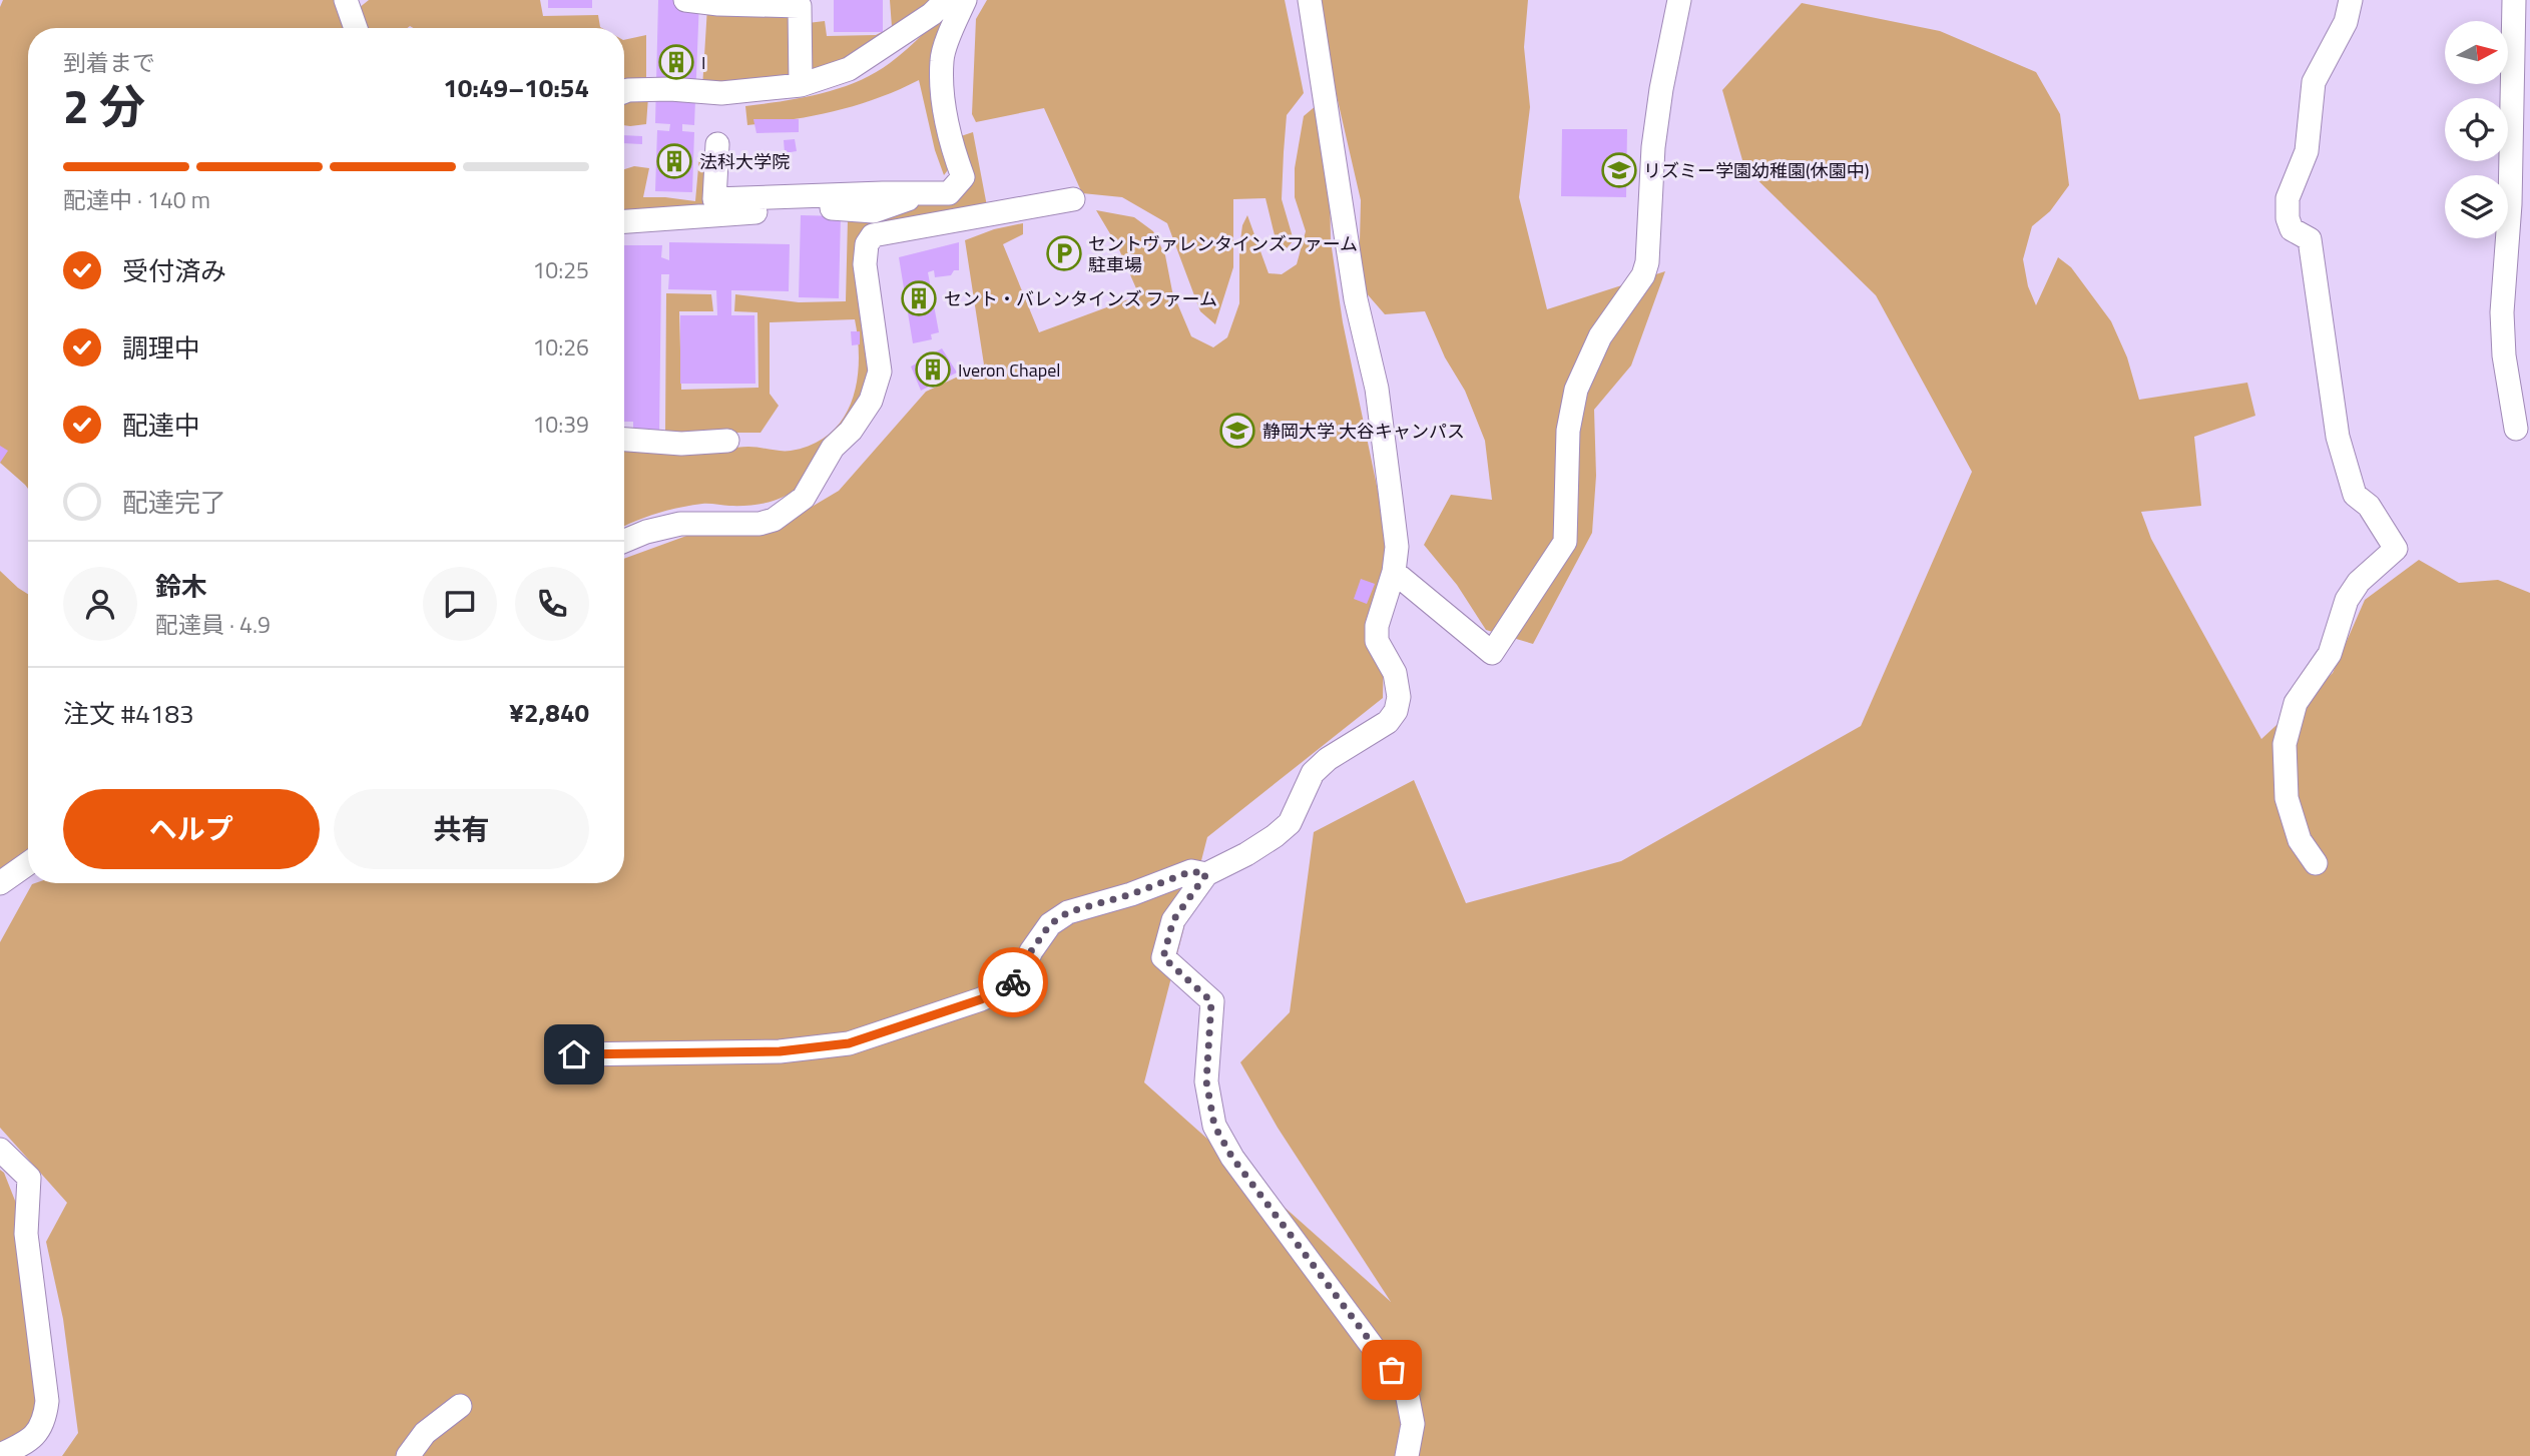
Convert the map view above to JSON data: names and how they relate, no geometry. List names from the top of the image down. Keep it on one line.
{"places":{"building":["I","法科大学院","セント・バレンタインズ ファーム","Iveron Chapel"],"school or university":["リズミー学園幼稚園(休園中)","静岡大学 大谷キャンパス"],"parking":["セントヴァレンタインズファーム 駐車場"]},"north":"right","page":{"heading":["2 分","到着まで","10:49–10:54"],"panel":["鈴木","配達員 · 4.9","注文 #4183","¥2,840"],"bar":"配達中 · 140 m","list":[["受付済み","10:25"],["調理中","10:26"],["配達中","10:39"],"配達完了"],"buttons":["ヘルプ","共有"]}}
